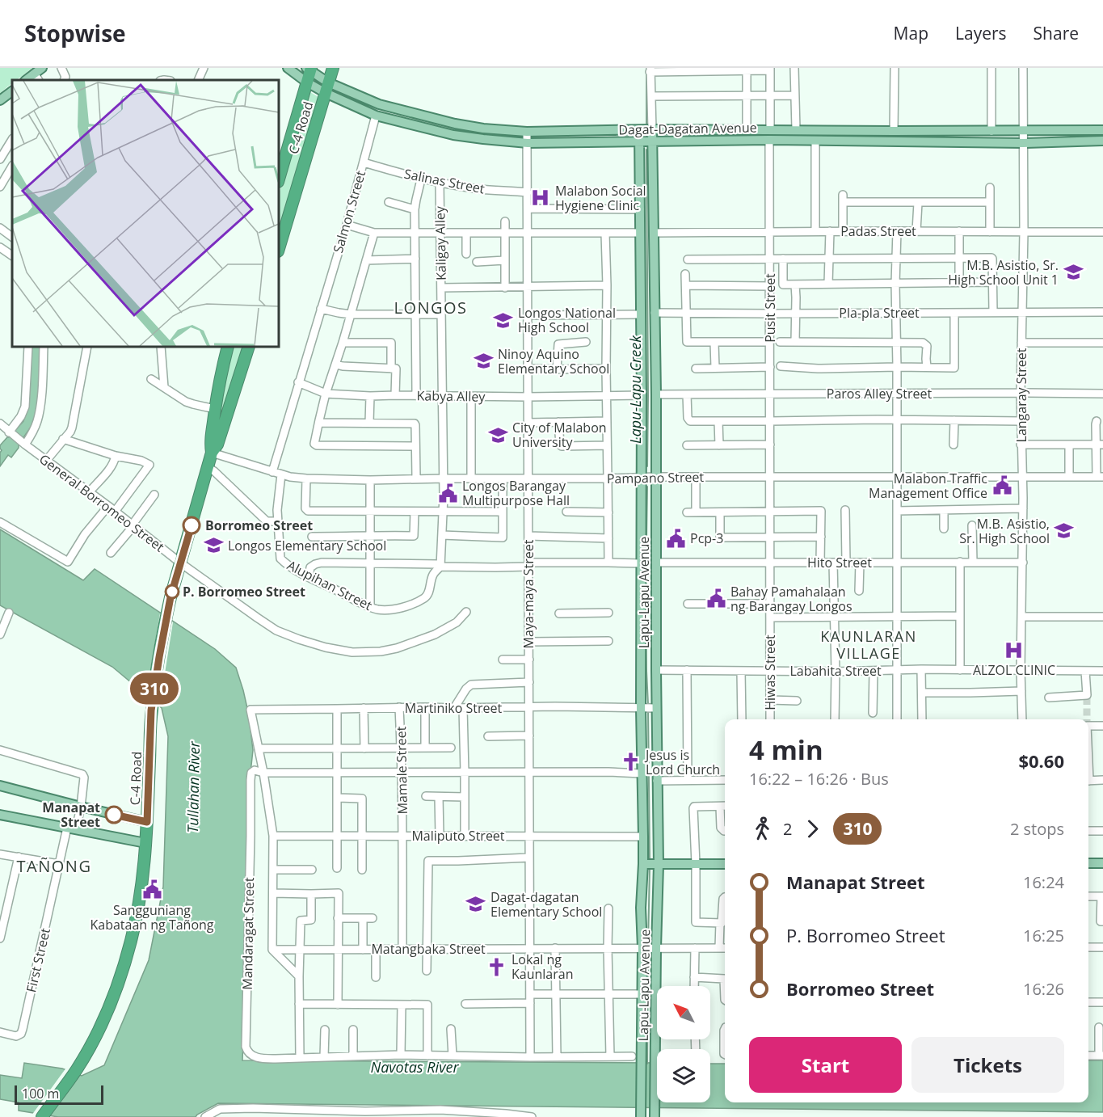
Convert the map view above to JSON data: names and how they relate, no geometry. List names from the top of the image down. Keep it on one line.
{"streets":{"highway":["C-4 Road"],"main road":["Dagat-Dagatan Avenue","Lapu-Lapu Avenue"],"street":["Salinas Street","Salmon Street","Padas Street","Kaligay Alley","Pusit Street","Pla-pla Street","Paros Alley Street","Langaray Street","Kabya Alley","Pampano Street","General Borromeo Street","Hito Street","Alupihan Street","Maya-maya Street","Labahita Street","Hiwas Street","Martiniko Street","Mamale Street","Maliputo Street","Mandaragat Street","Matangbaka Street","First Street"]},"crossings":[["C-4 Road","Dagat-Dagatan Avenue"],["C-4 Road","Pampano Street"],["C-4 Road","General Borromeo Street"],["Dagat-Dagatan Avenue","Salmon Street"],["Dagat-Dagatan Avenue","Pusit Street"],["Dagat-Dagatan Avenue","Langaray Street"],["Dagat-Dagatan Avenue","Lapu-Lapu Avenue"],["Dagat-Dagatan Avenue","Maya-maya Street"],["Salinas Street","Salmon Street"],["Salinas Street","Kaligay Alley"],["Salinas Street","Maya-maya Street"],["Salmon Street","Kabya Alley"],["Salmon Street","Pampano Street"],["Padas Street","Pusit Street"],["Padas Street","Langaray Street"],["Padas Street","Lapu-Lapu Avenue"],["Kaligay Alley","Kabya Alley"],["Kaligay Alley","Pampano Street"],["Kaligay Alley","Alupihan Street"],["Pusit Street","Pla-pla Street"],["Pusit Street","Paros Alley Street"],["Pusit Street","Pampano Street"],["Pusit Street","Hiwas Street"],["Pla-pla Street","Langaray Street"],["Pla-pla Street","Lapu-Lapu Avenue"],["Paros Alley Street","Langaray Street"],["Paros Alley Street","Lapu-Lapu Avenue"],["Langaray Street","Pampano Street"],["Langaray Street","Hito Street"],["Langaray Street","Labahita Street"],["Kabya Alley","Lapu-Lapu Avenue"],["Kabya Alley","Maya-maya Street"],["Pampano Street","Alupihan Street"],["Pampano Street","Lapu-Lapu Avenue"],["Pampano Street","Maya-maya Street"],["Pampano Street","Hiwas Street"],["Hito Street","Lapu-Lapu Avenue"],["Hito Street","Hiwas Street"],["Lapu-Lapu Avenue","Labahita Street"],["Lapu-Lapu Avenue","Martiniko Street"],["Lapu-Lapu Avenue","Maliputo Street"],["Lapu-Lapu Avenue","Matangbaka Street"],["Maya-maya Street","Martiniko Street"],["Maya-maya Street","Maliputo Street"],["Maya-maya Street","Mandaragat Street"],["Maya-maya Street","Matangbaka Street"],["Labahita Street","Hiwas Street"],["Martiniko Street","Mamale Street"],["Martiniko Street","Mandaragat Street"],["Mamale Street","Maliputo Street"],["Mamale Street","Matangbaka Street"],["Maliputo Street","Mandaragat Street"],["Mandaragat Street","Matangbaka Street"]],"districts":["LONGOS","KAUNLARAN VILLAGE","TAÑONG"],"water":["Lapu-Lapu Creek","Tullahan River","Navotas River"],"places":{"hospital":["Malabon Social Hygiene Clinic","ALZOL CLINIC"],"school or university":["M.B. Asistio, Sr. High School Unit 1","Longos National High School","Ninoy Aquino Elementary School","City of Malabon University","M.B. Asistio, Sr. High School","Longos Elementary School","Dagat-dagatan Elementary School"],"public building":["Malabon Traffic Management Office","Longos Barangay Multipurpose Hall","Pcp-3","Bahay Pamahalaan ng Barangay Longos","Sangguniang Kabataan ng Tañong"],"other":["Borromeo Street","P. Borromeo Street","Manapat Street"],"church":["Jesus is Lord Church","Lokal ng Kaunlaran"]},"lines":["bus line 310"],"scale_bar":"100 m","north":"top left","page":{"header":"Stopwise","nav":["Map","Layers","Share"],"on_map":"310","heading":["4 min","16:22 – 16:26 · Bus","$0.60"],"legs":["2","310","2 stops"],"list":[{"name":"Manapat Street","value":"16:24"},{"name":"P. Borromeo Street","value":"16:25"},{"name":"Borromeo Street","value":"16:26"}],"buttons":["Start","Tickets"],"scale":"100 m"}}
